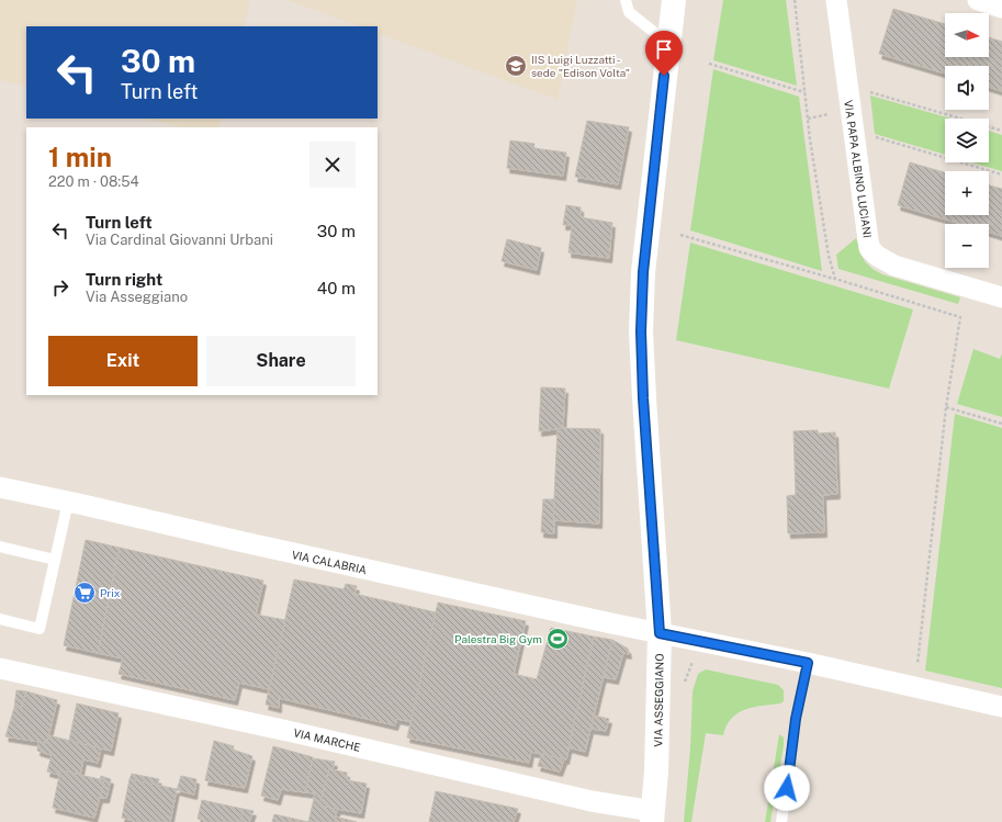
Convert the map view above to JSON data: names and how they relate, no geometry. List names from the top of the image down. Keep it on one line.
{"streets":{"street":["VIA PAPA ALBINO LUCIANI","VIA CALABRIA","VIA ASSEGGIANO","VIA MARCHE"]},"crossings":[["VIA CALABRIA","VIA ASSEGGIANO"],["VIA ASSEGGIANO","VIA MARCHE"]],"places":{"school or university":["IIS Luigi Luzzatti - sede \"Edison Volta\""],"supermarket":["Prix"],"sports":["Palestra Big Gym"]},"north":"right","page":{"map_buttons":["+","−"],"turn":["30 m","Turn left"],"heading":["1 min","220 m · 08:54"],"list":[{"name":"Turn left","note":"Via Cardinal Giovanni Urbani","value":"30 m"},{"name":"Turn right","note":"Via Asseggiano","value":"40 m"}],"buttons":["Exit","Share"]}}
